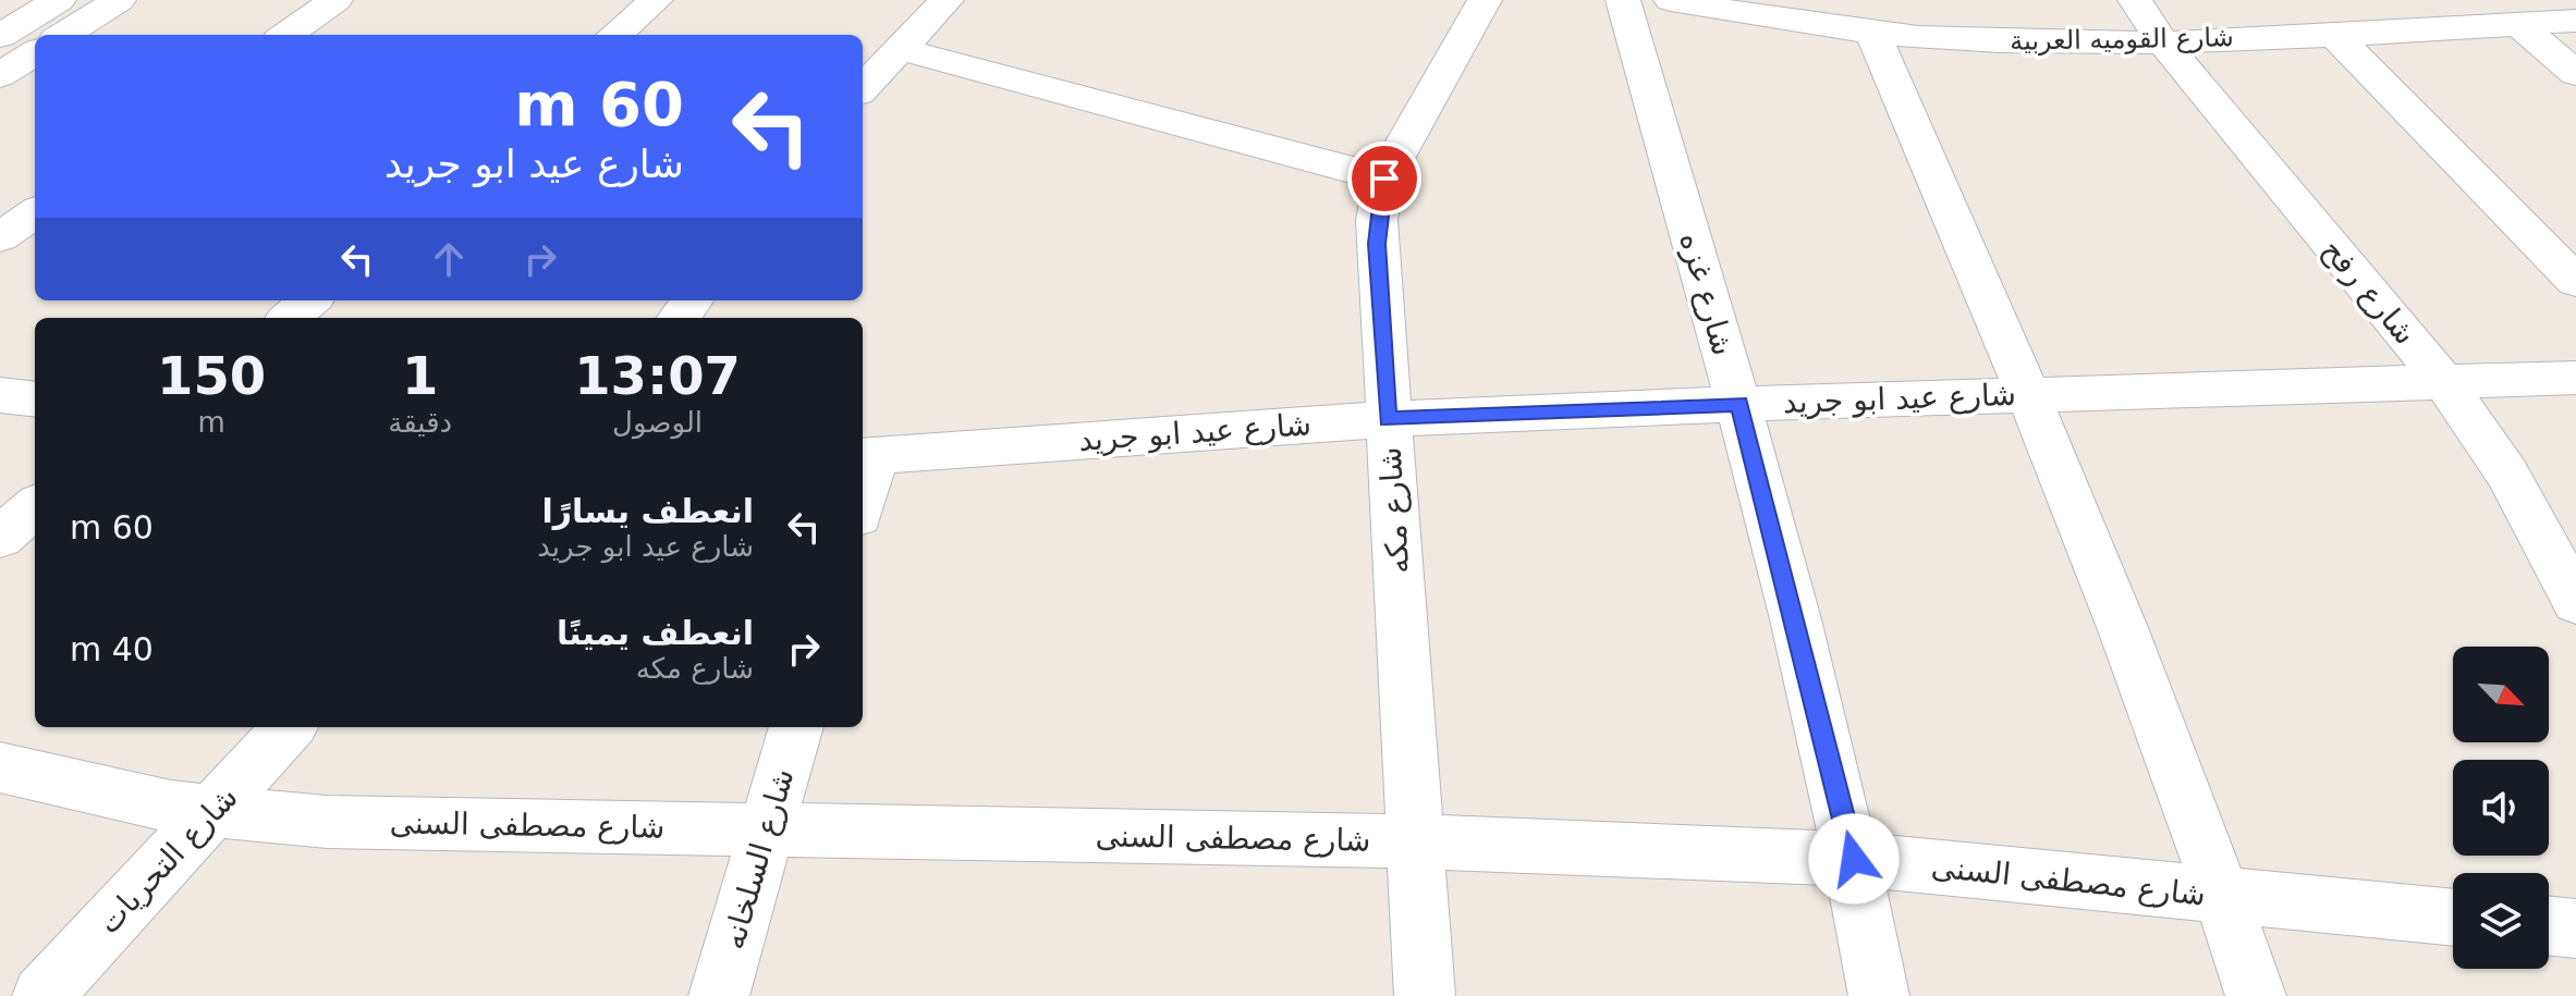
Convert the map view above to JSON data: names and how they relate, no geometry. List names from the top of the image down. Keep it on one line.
{"streets":{"street":["شارع القوميه العربية","شارع رفح","شارع غزه","شارع عيد ابو جريد","شارع مكه","شارع مصطفى السنى","شارع السلخانه","شارع التحريات"]},"crossings":[["شارع القوميه العربية","شارع رفح"],["شارع رفح","شارع عيد ابو جريد"],["شارع غزه","شارع عيد ابو جريد"],["شارع غزه","شارع مصطفى السنى"],["شارع عيد ابو جريد","شارع مكه"],["شارع مكه","شارع مصطفى السنى"],["شارع مصطفى السنى","شارع السلخانه"],["شارع مصطفى السنى","شارع التحريات"]],"north":"bottom right","page":{"turn":["60 m","شارع عيد ابو جريد"],"eta":["13:07","الوصول","1","دقيقة","150","m"],"list":[{"name":"انعطف يسارًا","note":"شارع عيد ابو جريد","value":"60 m"},{"name":"انعطف يمينًا","note":"شارع مكه","value":"40 m"}]}}
